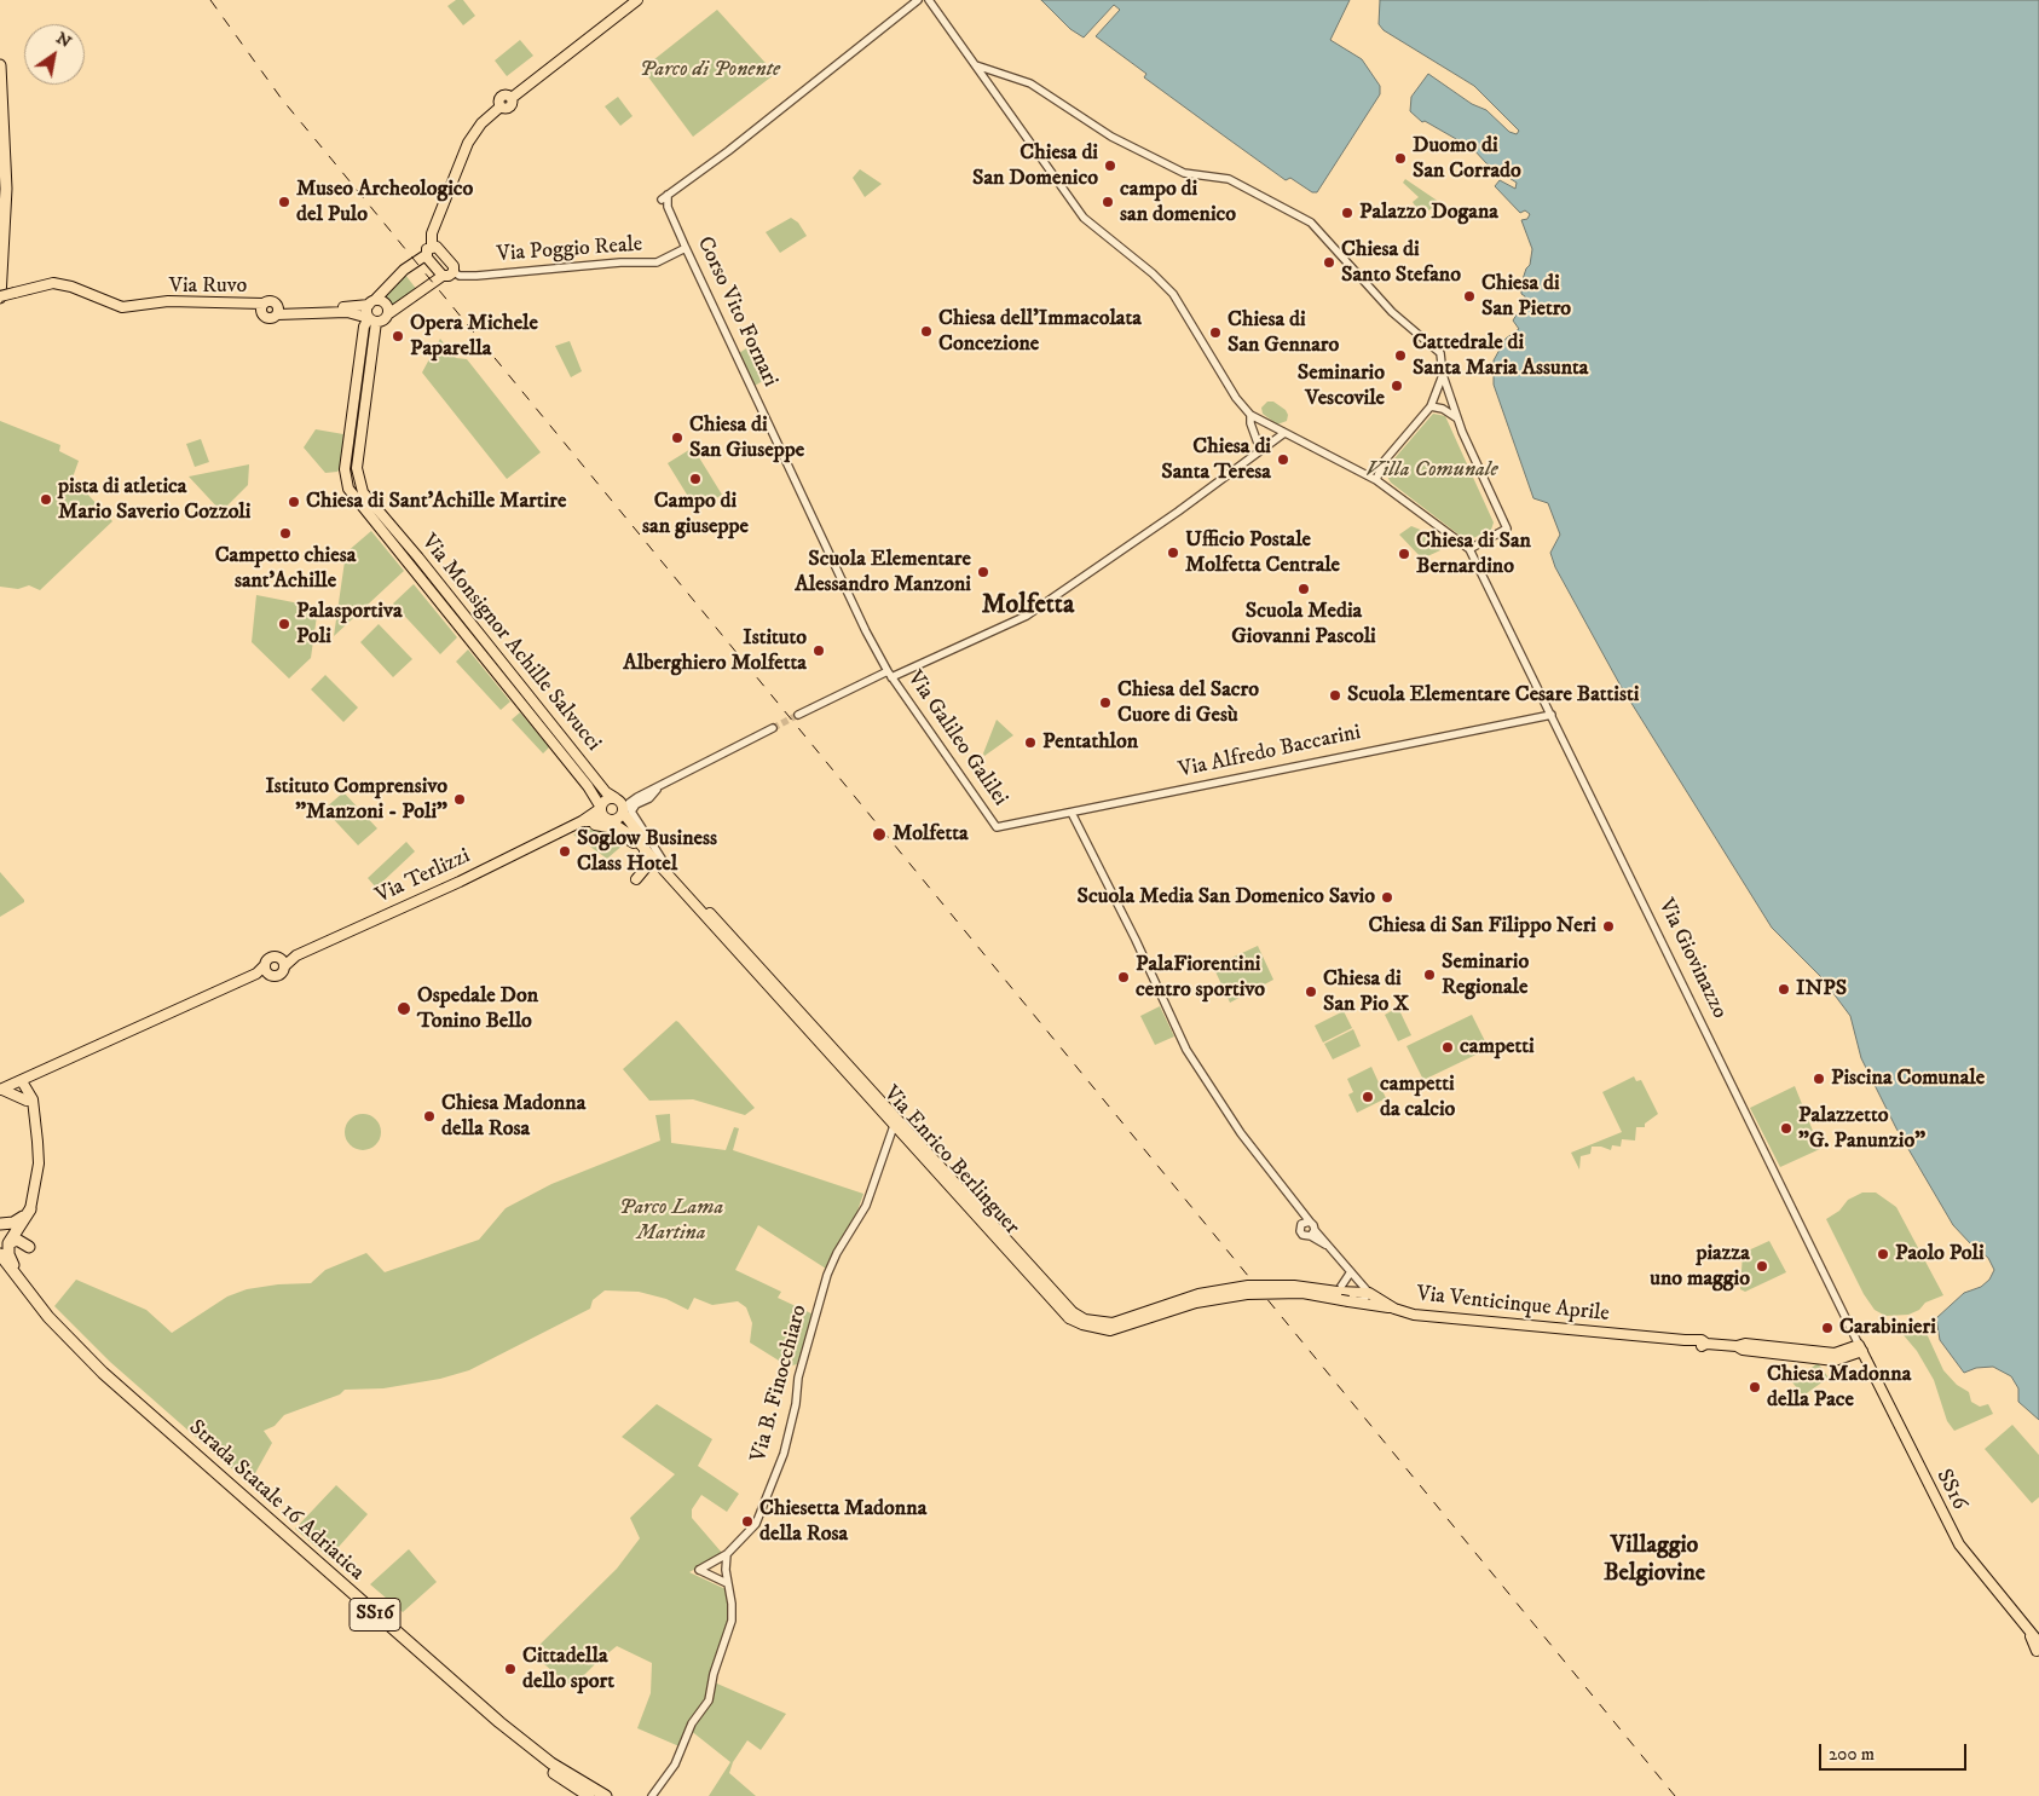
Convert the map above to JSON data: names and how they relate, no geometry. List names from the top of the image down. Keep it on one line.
{"streets":{"highway":["SS16","Strada Statale 16 Adriatica"],"main road":["Via Ruvo","Via Monsignor Achille Salvucci","Via Terlizzi","Via Enrico Berlinguer","Via Venticinque Aprile"],"street":["Via Poggio Reale","Corso Vito Fornari","Via Galileo Galilei","Via Alfredo Baccarini","Via Giovinazzo","Via B. Finocchiaro"]},"crossings":[["Via Poggio Reale","Corso Vito Fornari"],["Corso Vito Fornari","Via Galileo Galilei"],["Via Monsignor Achille Salvucci","Via Terlizzi"],["Via Monsignor Achille Salvucci","Via Enrico Berlinguer"],["Via Galileo Galilei","Via Alfredo Baccarini"],["Via Alfredo Baccarini","Via Giovinazzo"],["Via Terlizzi","Via Enrico Berlinguer"],["Via Giovinazzo","Via Venticinque Aprile"],["Via Giovinazzo","SS16"],["Via Enrico Berlinguer","Via Venticinque Aprile"],["Via Enrico Berlinguer","Via B. Finocchiaro"],["Via Venticinque Aprile","SS16"]],"districts":["Molfetta","Villaggio Belgiovine"],"parks":["Parco di Ponente","Villa Comunale","Parco Lama Martina"],"places":["Duomo di San Corrado","Chiesa di San Domenico","Museo Archeologico del Pulo","campo di san domenico","Palazzo Dogana","Chiesa di Santo Stefano","Chiesa di San Pietro","Chiesa dell'Immacolata Concezione","Chiesa di San Gennaro","Opera Michele Paparella","Cattedrale di Santa Maria Assunta","Seminario Vescovile","Chiesa di San Giuseppe","Chiesa di Santa Teresa","Campo di san giuseppe","pista di atletica Mario Saverio Cozzoli","Chiesa di Sant'Achille Martire","Campetto chiesa sant'Achille","Ufficio Postale Molfetta Centrale","Chiesa di San Bernardino","Scuola Elementare Alessandro Manzoni","Scuola Media Giovanni Pascoli","Palasportiva Poli","Istituto Alberghiero Molfetta","Scuola Elementare Cesare Battisti","Chiesa del Sacro Cuore di Gesù","Pentathlon","Istituto Comprensivo \"Manzoni - Poli\"","Molfetta","Soglow Business Class Hotel","Scuola Media San Domenico Savio","Chiesa di San Filippo Neri","Seminario Regionale","PalaFiorentini centro sportivo","INPS","Chiesa di San Pio X","Ospedale Don Tonino Bello","campetti","Piscina Comunale","campetti da calcio","Chiesa Madonna della Rosa","Palazzetto \"G. Panunzio\"","Paolo Poli","piazza uno maggio","Carabinieri","Chiesa Madonna della Pace","Chiesetta Madonna della Rosa","Cittadella dello sport"],"scale_bar":"200 m","north":"top right"}
